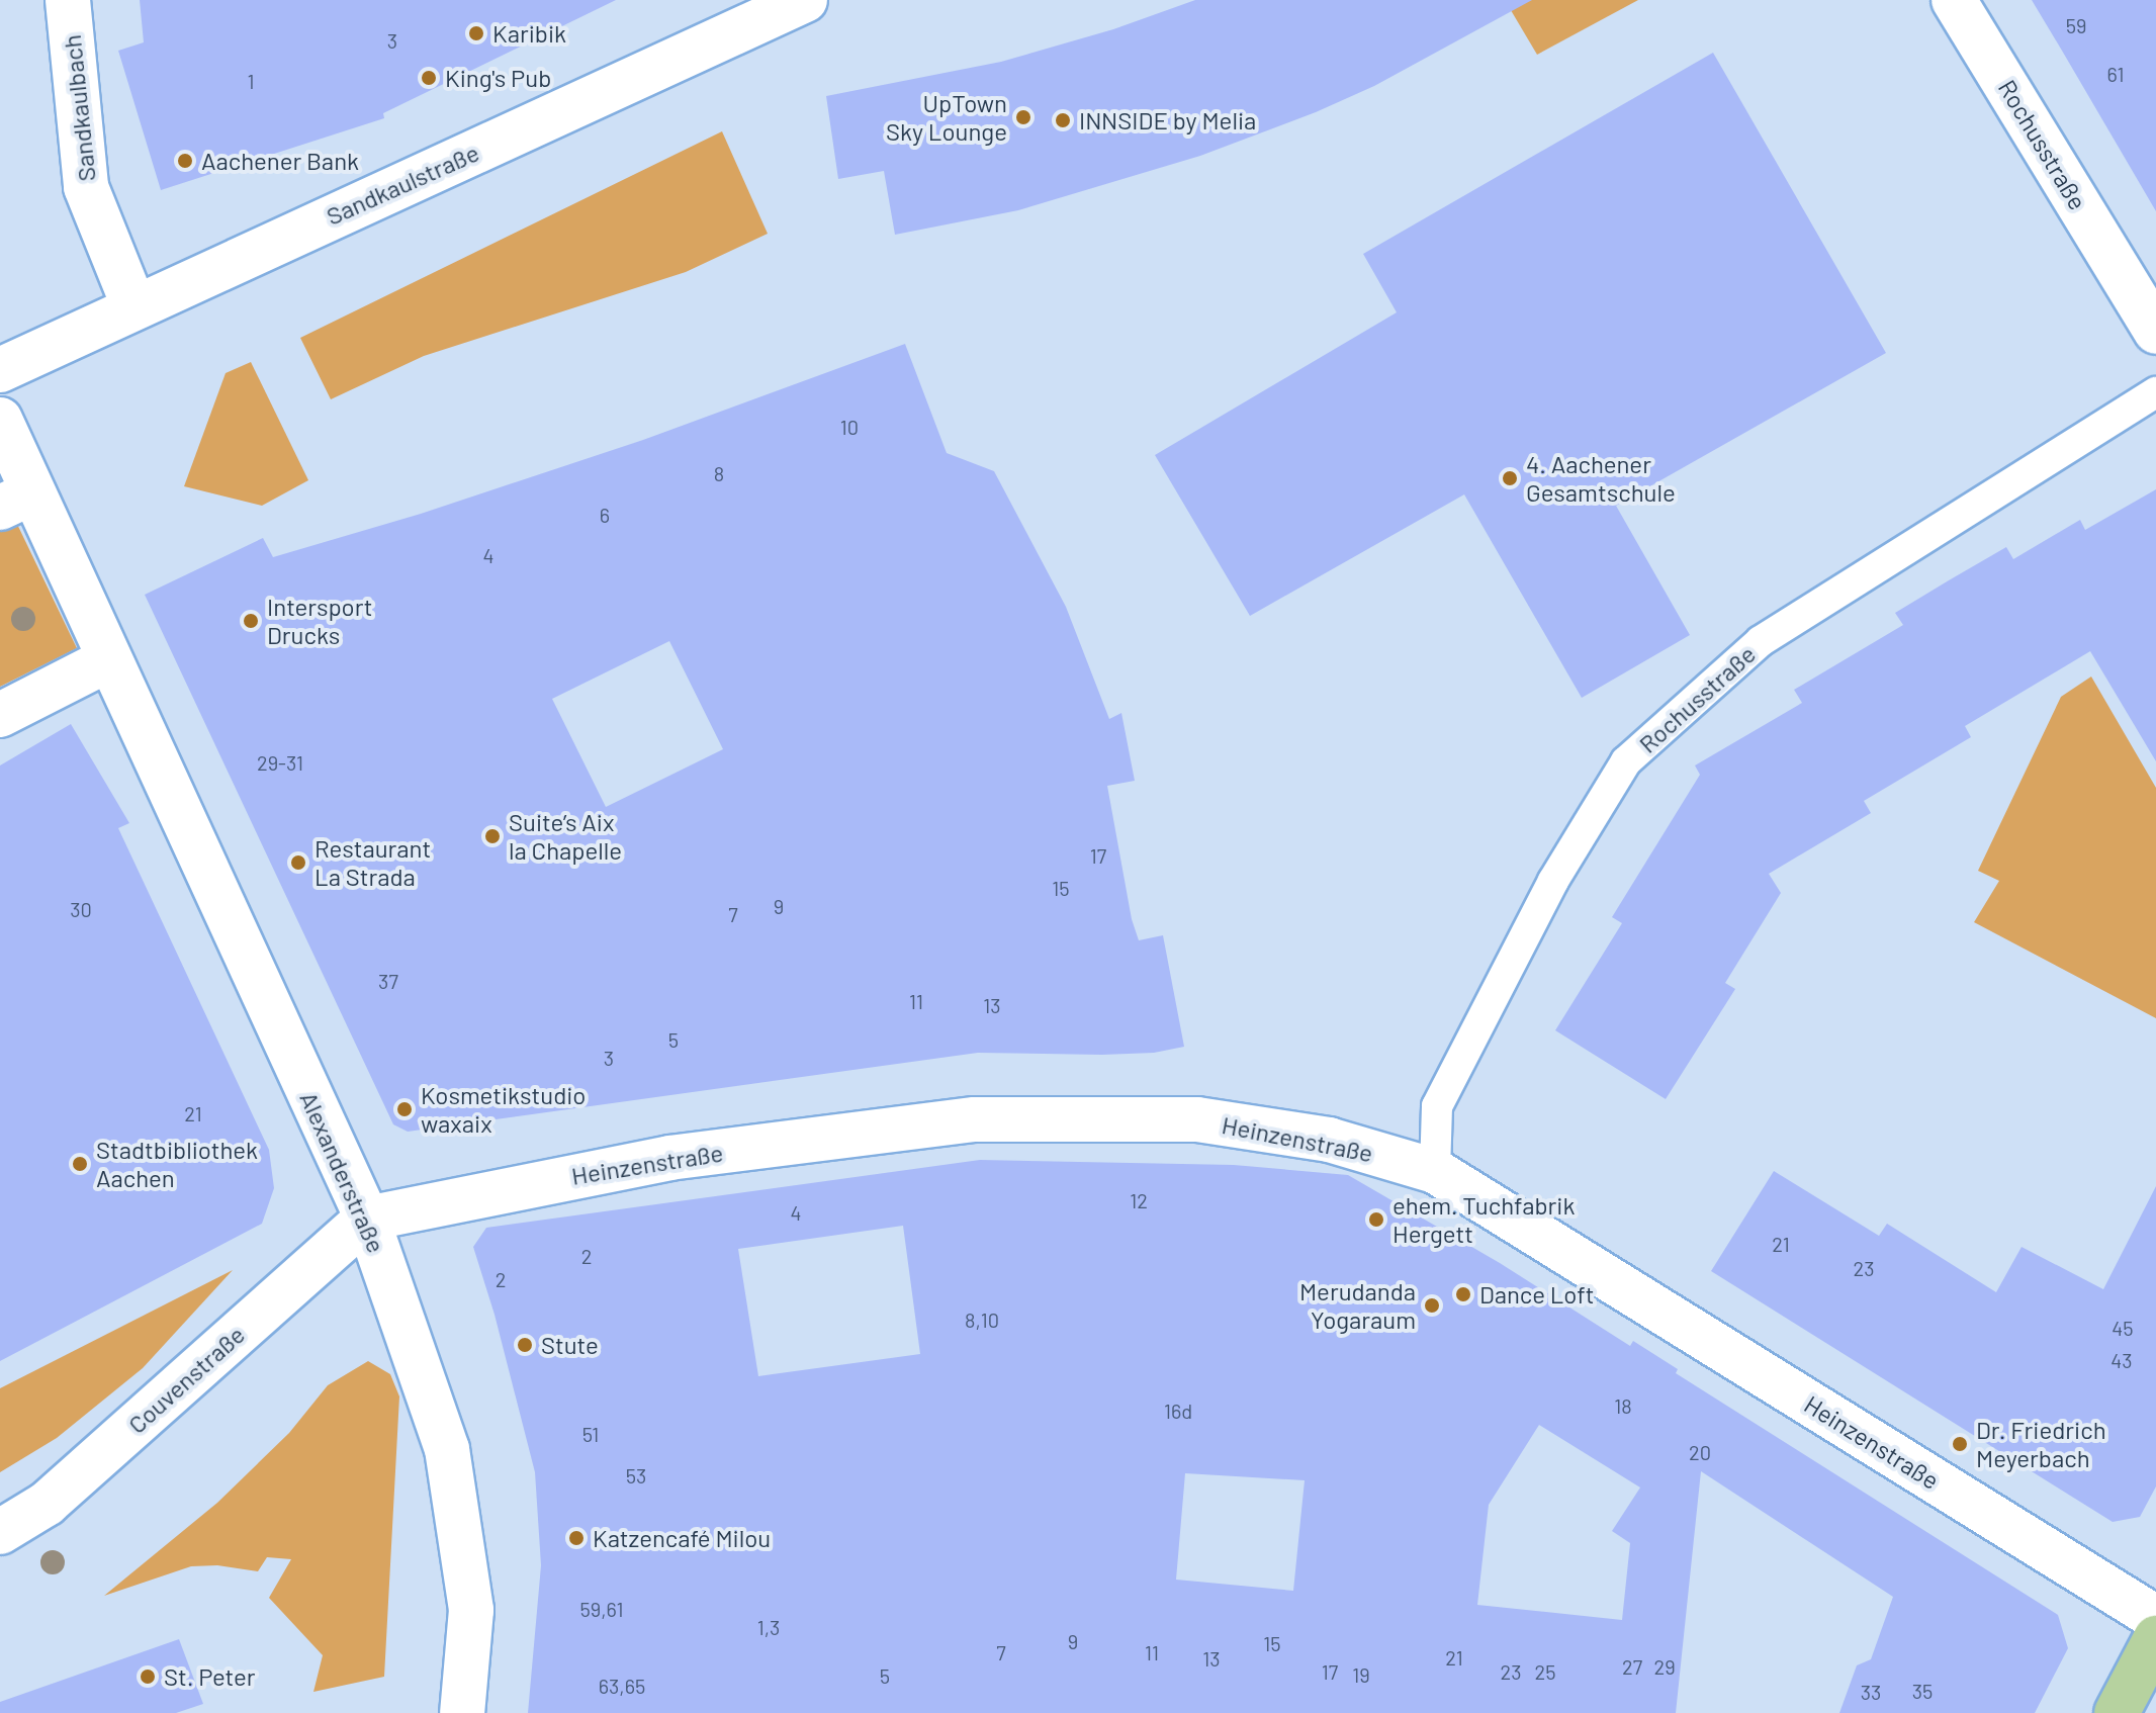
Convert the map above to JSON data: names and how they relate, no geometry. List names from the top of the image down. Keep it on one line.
{"streets":{"street":["Sandkaulbach","Rochusstraße","Sandkaulstraße","Heinzenstraße","Alexanderstraße","Couvenstraße"]},"crossings":[["Sandkaulbach","Sandkaulstraße"],["Rochusstraße","Heinzenstraße"],["Heinzenstraße","Alexanderstraße"],["Heinzenstraße","Couvenstraße"],["Alexanderstraße","Couvenstraße"]],"places":["Karibik","King's Pub","UpTown Sky Lounge","INNSIDE by Melia","Aachener Bank","4. Aachener Gesamtschule","Intersport Drucks","Suite’s Aix la Chapelle","Restaurant La Strada","Kosmetikstudio waxaix","Stadtbibliothek Aachen","ehem. Tuchfabrik Hergett","Dance Loft","Merudanda Yogaraum","Stute","Dr. Friedrich Meyerbach","Katzencafé Milou","St. Peter"],"house_numbers":["59","3","61","1","10","8","6","4","29-31","17","15","9","30","7","37","11","13","5","3","21","12","4","21","2","23","2","8,10","45","43","18","16d","51","20","53","59,61","1,3","9","15","7","11","21","13","27","29","17","23","25","19","5","63,65","35","33"]}
